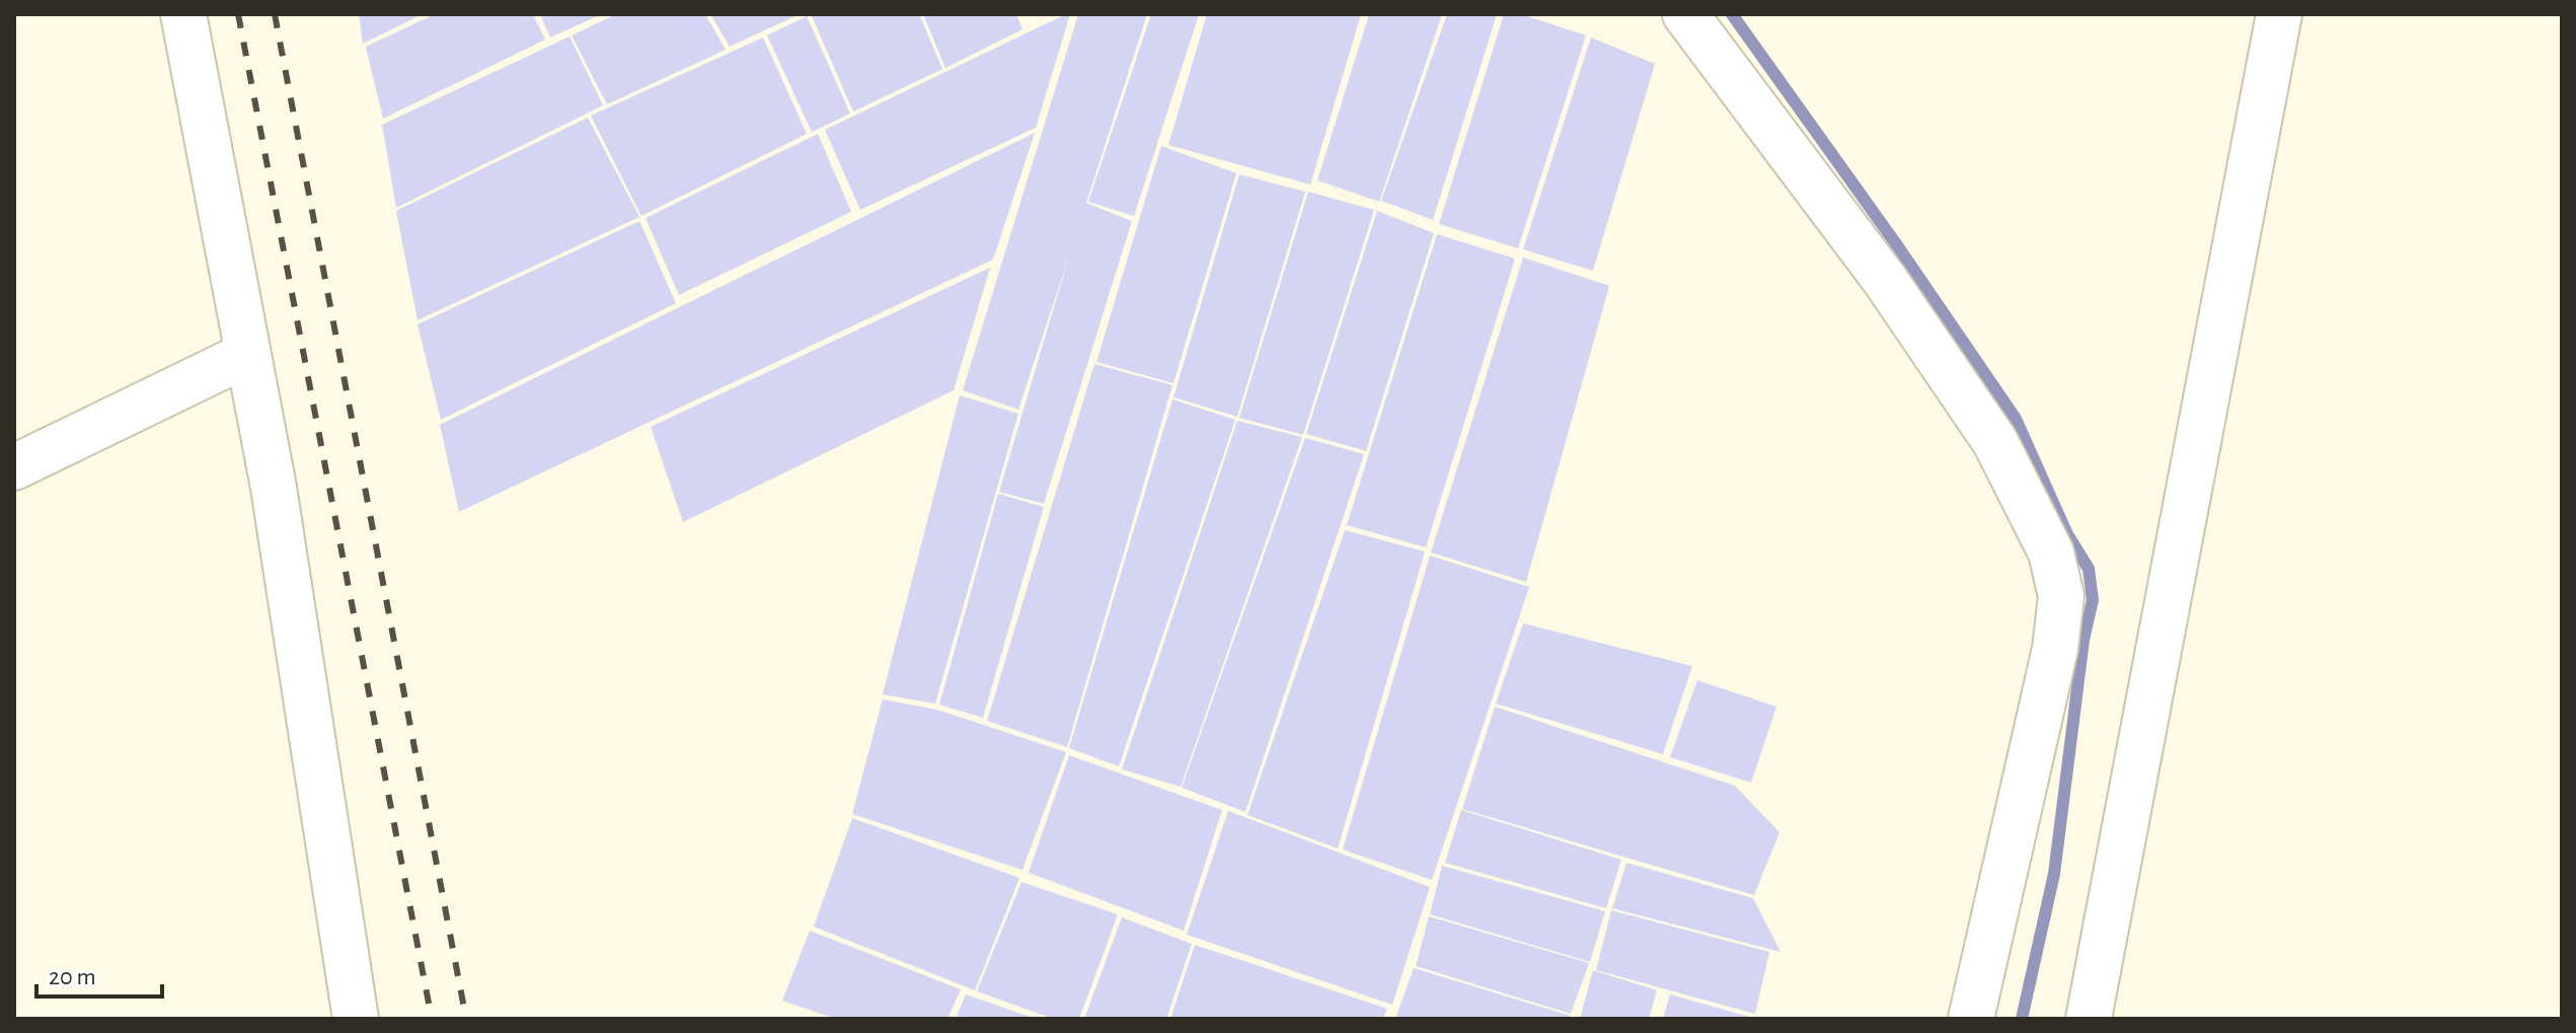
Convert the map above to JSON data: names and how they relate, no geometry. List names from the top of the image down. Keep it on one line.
{"scale_bar":"20 m"}
